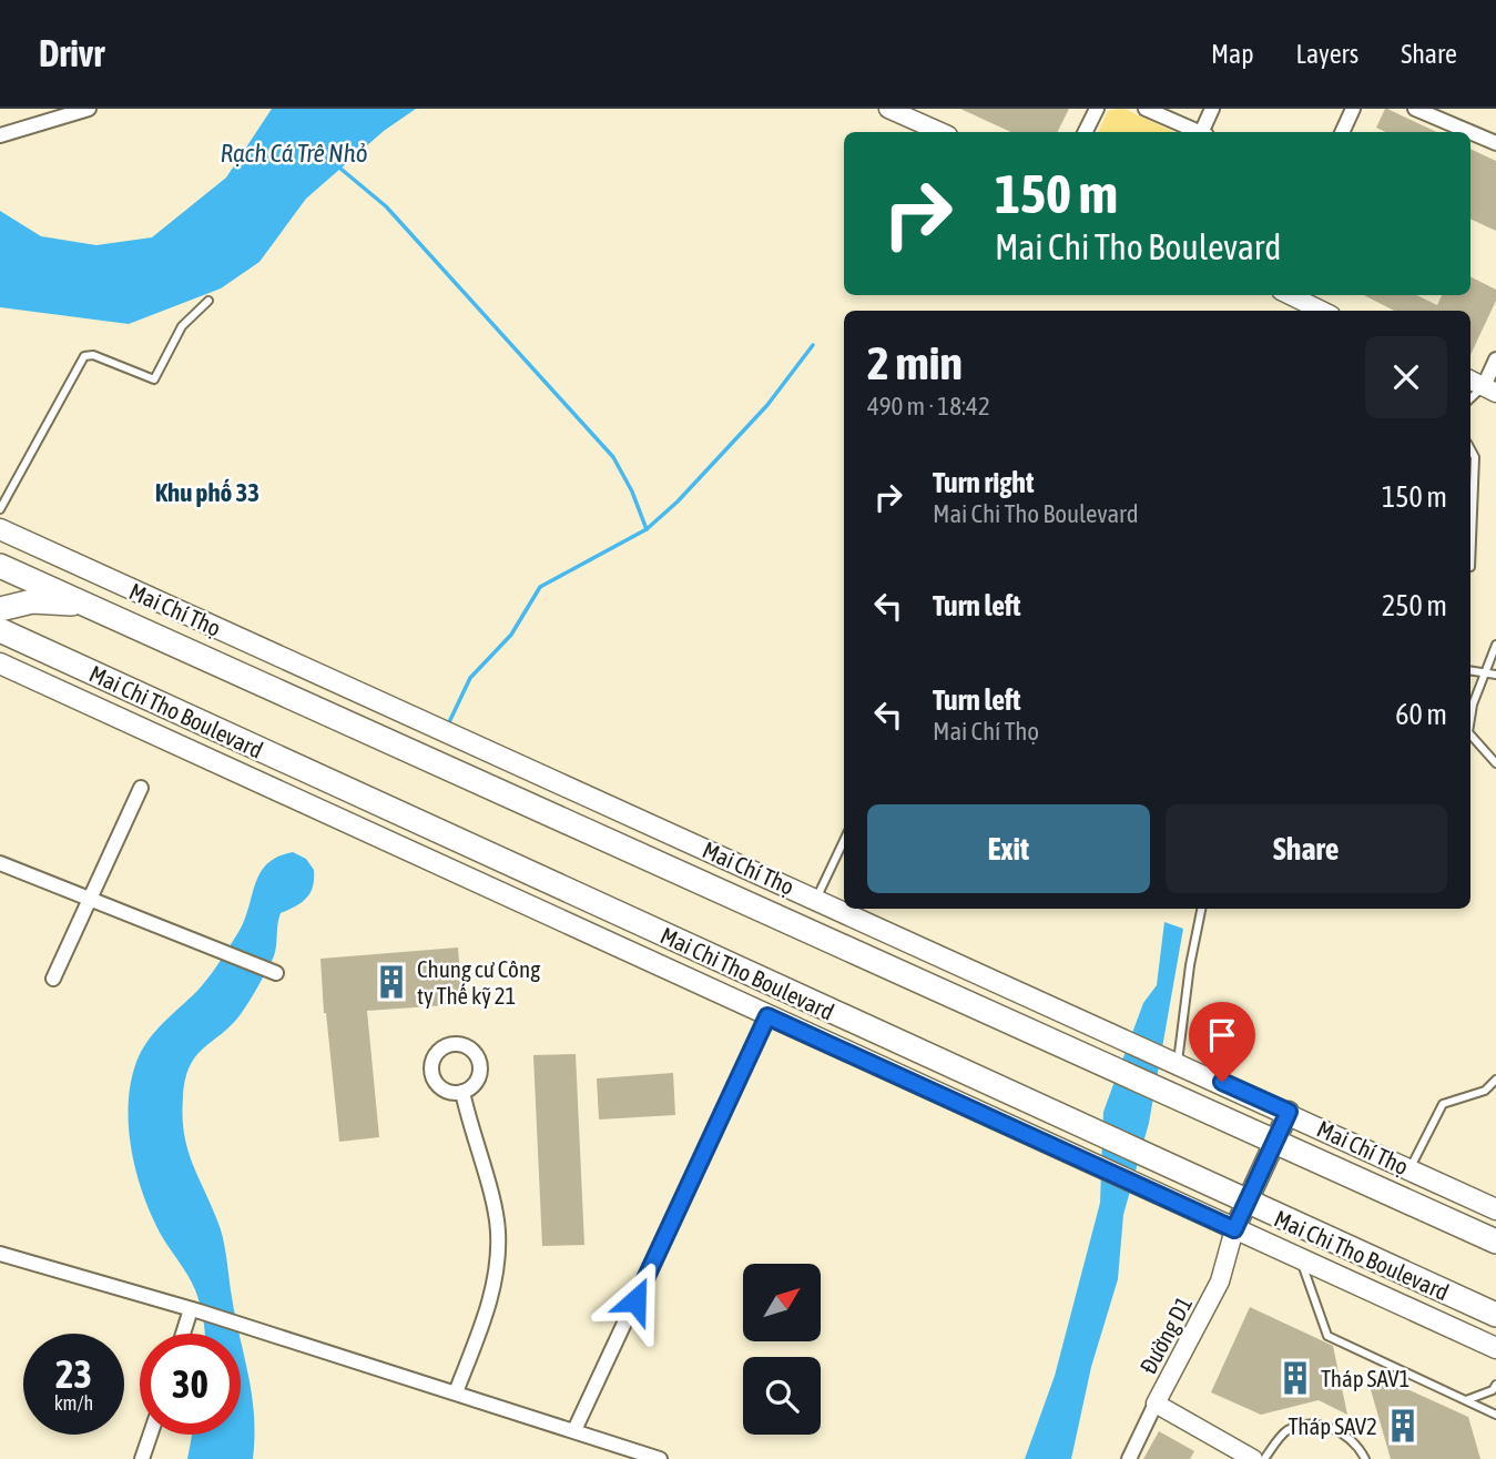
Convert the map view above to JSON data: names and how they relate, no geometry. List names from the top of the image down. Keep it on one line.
{"streets":{"highway":["Mai Chí Thọ","Mai Chi Tho Boulevard"],"street":["Đường D1"]},"crossings":[["Mai Chi Tho Boulevard","Đường D1"]],"districts":["Khu phố 33"],"water":["Rạch Cá Trê Nhỏ"],"places":{"building":["Chung cư Công ty Thế kỹ 21","Tháp SAV1","Tháp SAV2"]},"north":"top right","page":{"header":"Drivr","nav":["Map","Layers","Share"],"turn":["150 m","Mai Chi Tho Boulevard"],"heading":["2 min","490 m · 18:42"],"list":[{"name":"Turn right","note":"Mai Chi Tho Boulevard","value":"150 m"},{"name":"Turn left","value":"250 m"},{"name":"Turn left","note":"Mai Chí Thọ","value":"60 m"}],"buttons":["Exit","Share"],"speed":"23 km/h","limit":"30"}}
